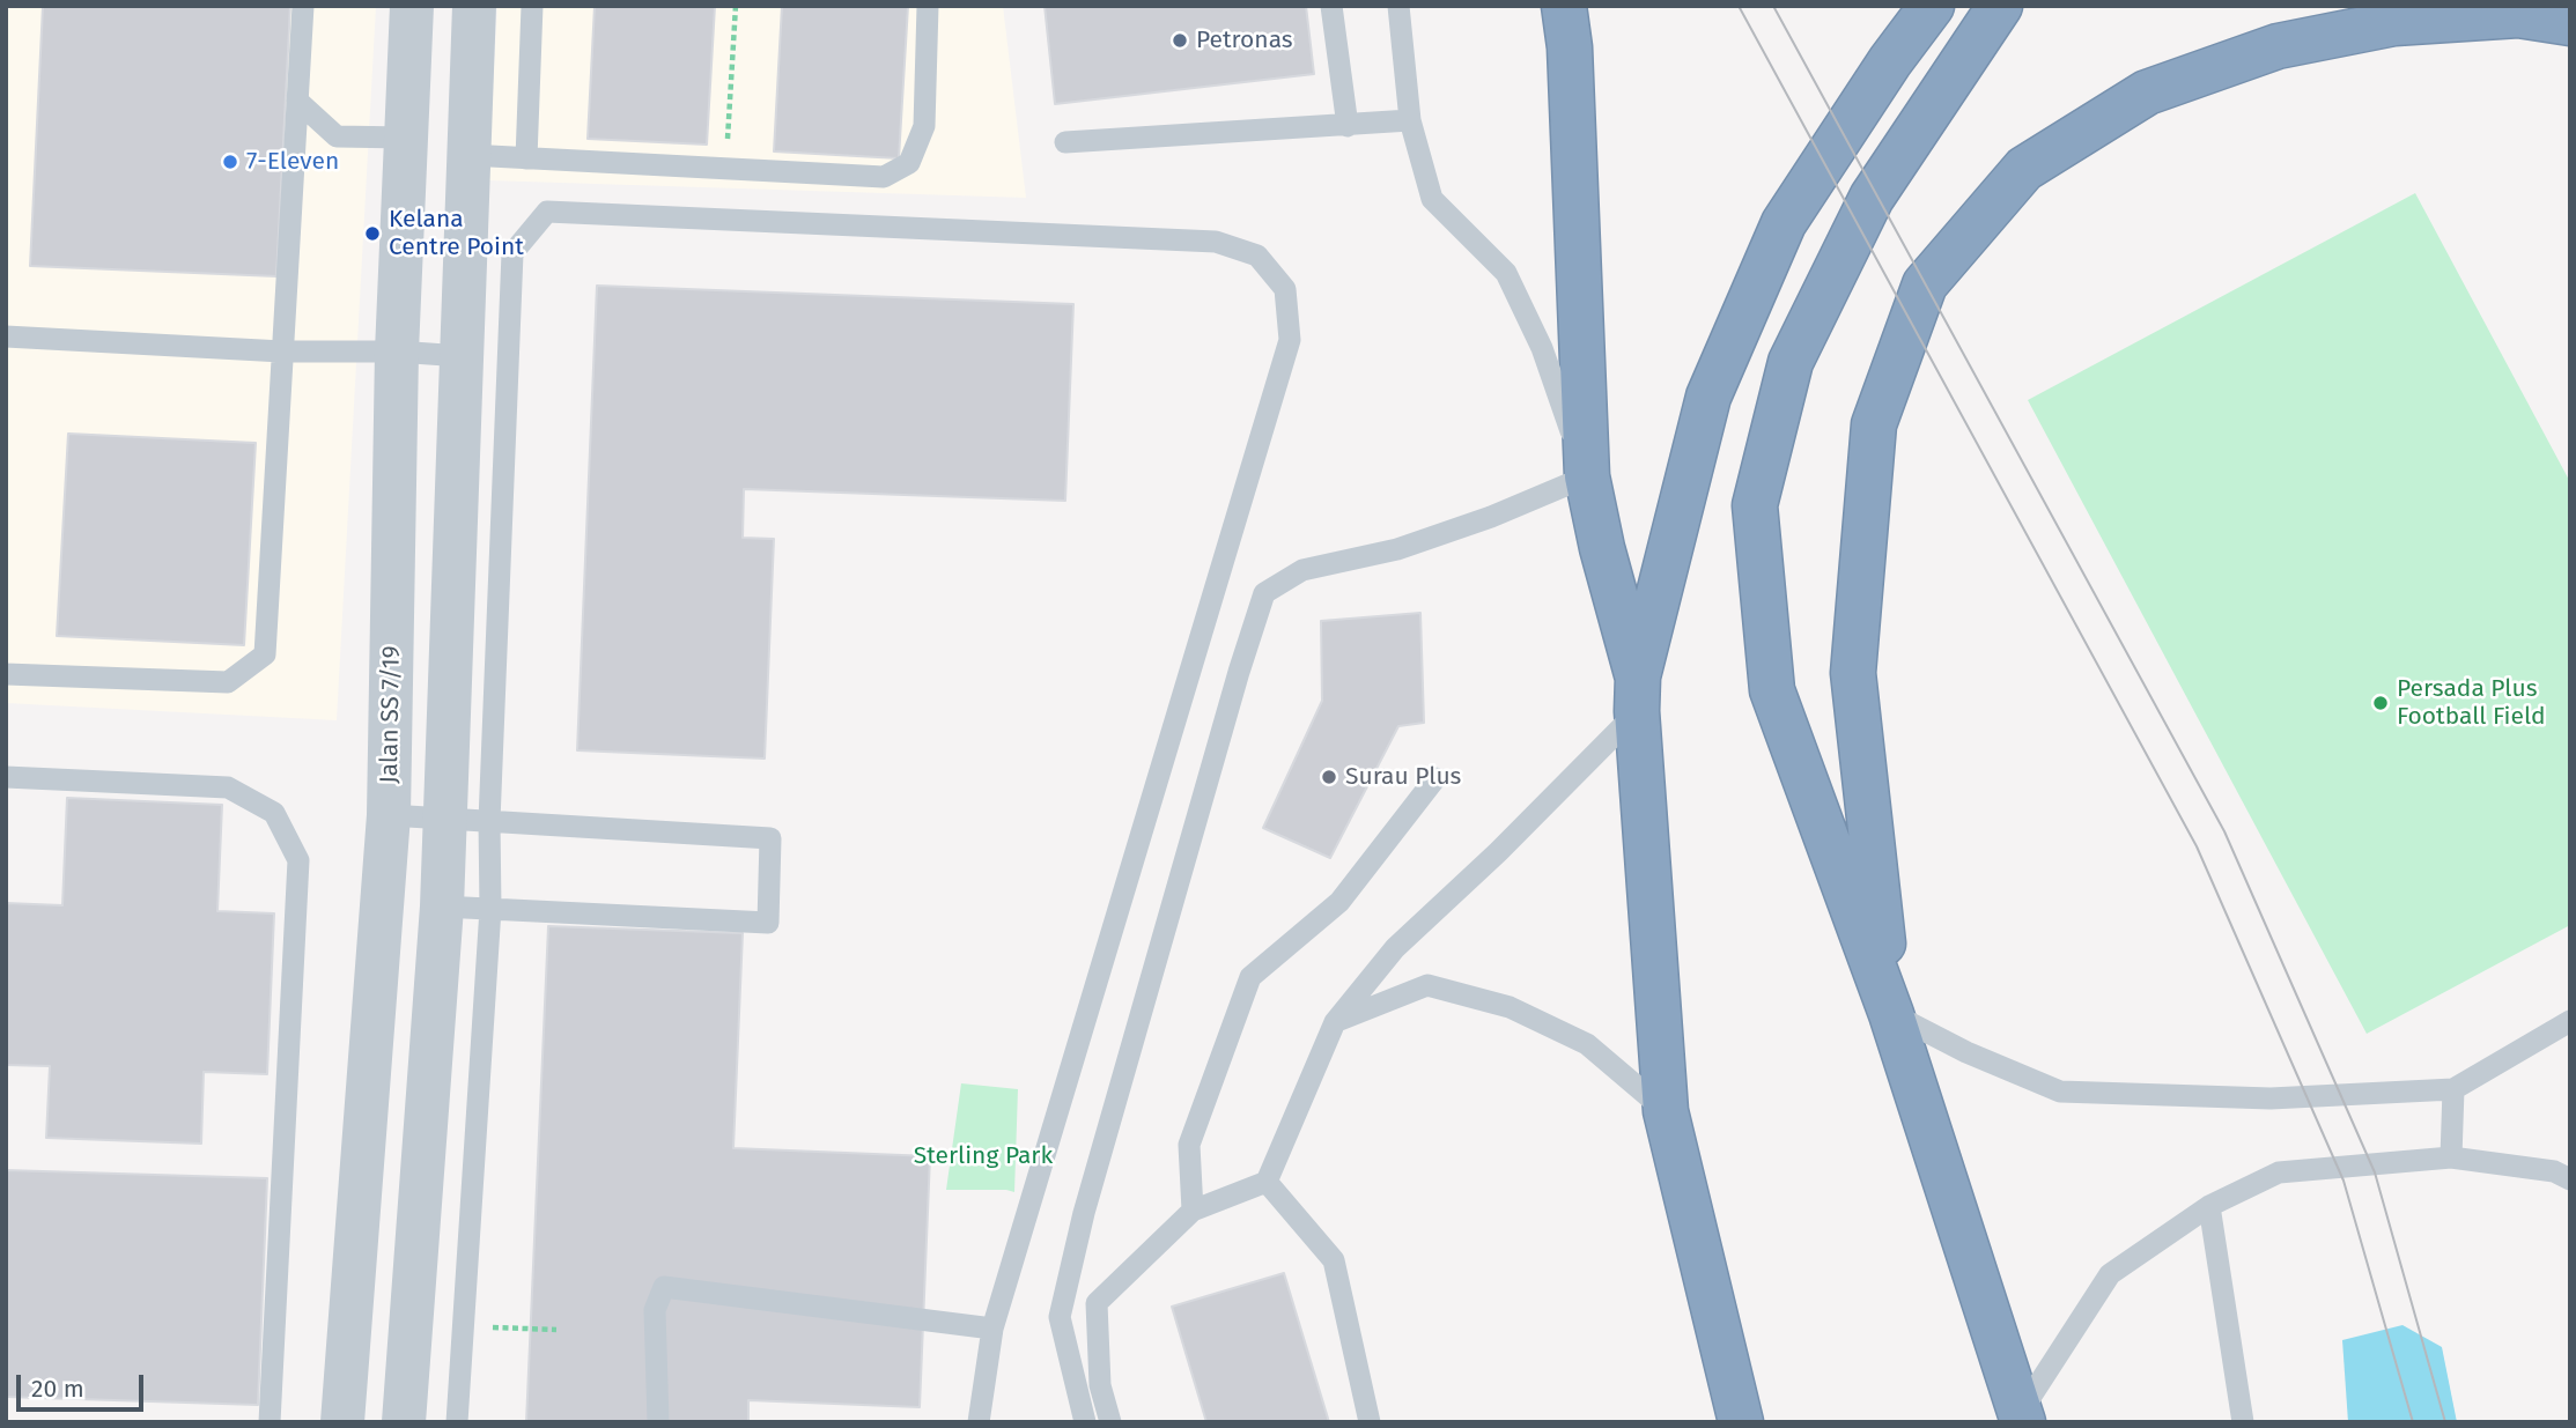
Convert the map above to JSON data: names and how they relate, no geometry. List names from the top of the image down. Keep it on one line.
{"streets":{"street":["Jalan SS 7/19"]},"parks":["Sterling Park"],"places":["Petronas","7-Eleven","Kelana Centre Point","Persada Plus Football Field","Surau Plus"],"scale_bar":"20 m"}
